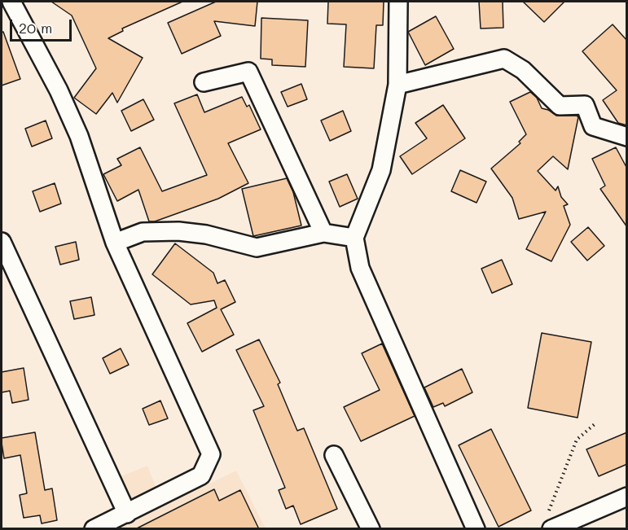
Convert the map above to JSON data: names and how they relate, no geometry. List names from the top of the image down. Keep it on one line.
{"scale_bar":"20 m"}
